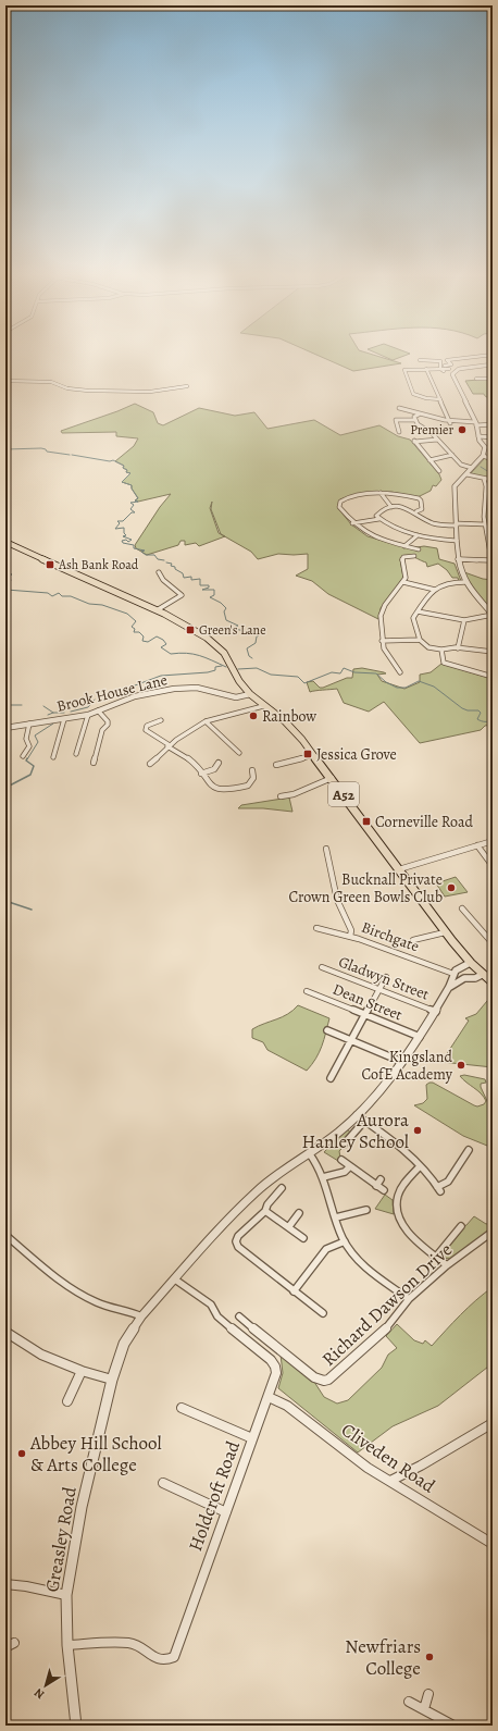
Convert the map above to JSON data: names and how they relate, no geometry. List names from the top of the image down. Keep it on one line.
{"streets":{"highway":["A52"],"street":["Brook House Lane","Birchgate","Gladwyn Street","Dean Street","Richard Dawson Drive","Cliveden Road","Holdcroft Road","Greasley Road"]},"crossings":[["Brook House Lane","A52"],["Birchgate","Greasley Road"],["Gladwyn Street","Greasley Road"],["Dean Street","Greasley Road"],["Cliveden Road","Holdcroft Road"],["Holdcroft Road","Greasley Road"]],"places":{"other":["Premier","Rainbow","Bucknall Private Crown Green Bowls Club","Kingsland CofE Academy","Aurora Hanley School","Abbey Hill School & Arts College","Newfriars College"],"transit":["Ash Bank Road","Green's Lane","Jessica Grove","Corneville Road"]},"north":"bottom left"}
